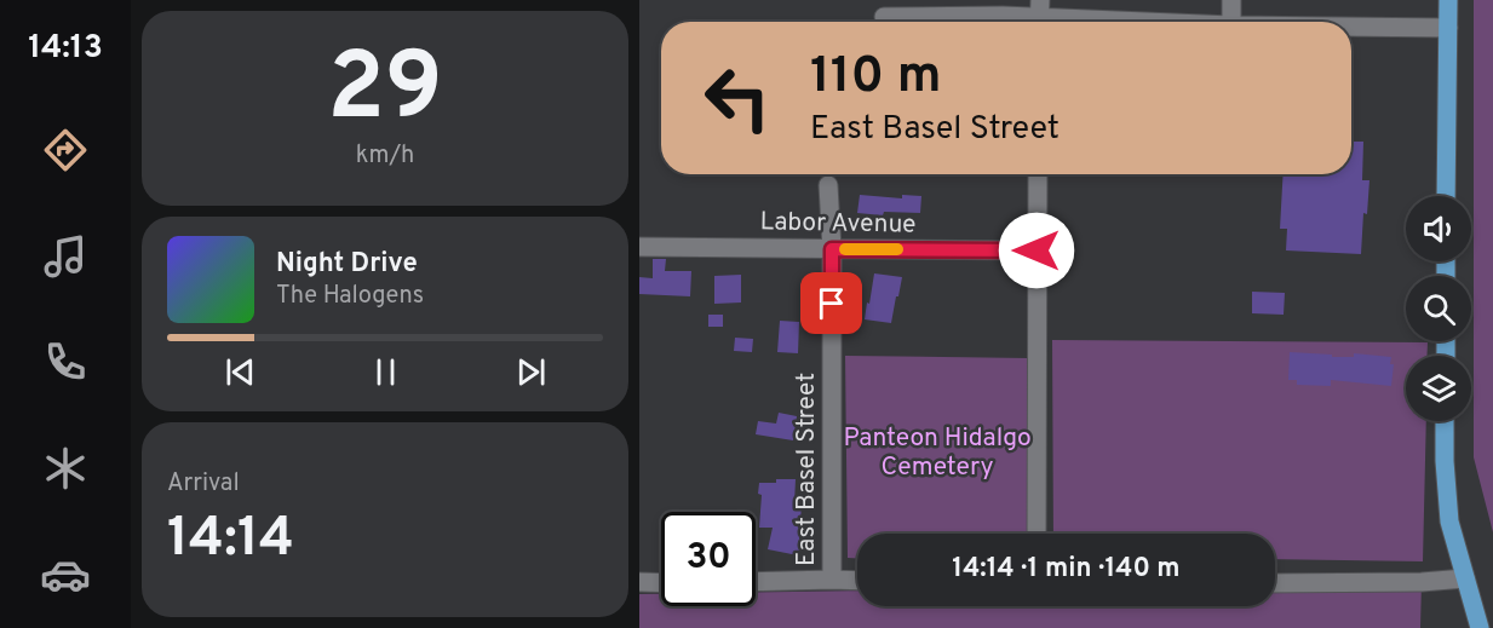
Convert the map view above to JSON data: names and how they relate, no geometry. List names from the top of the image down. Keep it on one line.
{"streets":{"street":["Labor Avenue","East Basel Street"]},"crossings":[["Labor Avenue","East Basel Street"]],"parks":["Panteon Hidalgo Cemetery"],"page":{"tabs":"14:13","tile":[["29","km/h"],["Arrival","14:14"]],"turn":["110 m","East Basel Street"],"song":["Night Drive","The Halogens"],"limit":"30","trip":"14:14 · 1 min · 140 m"}}
